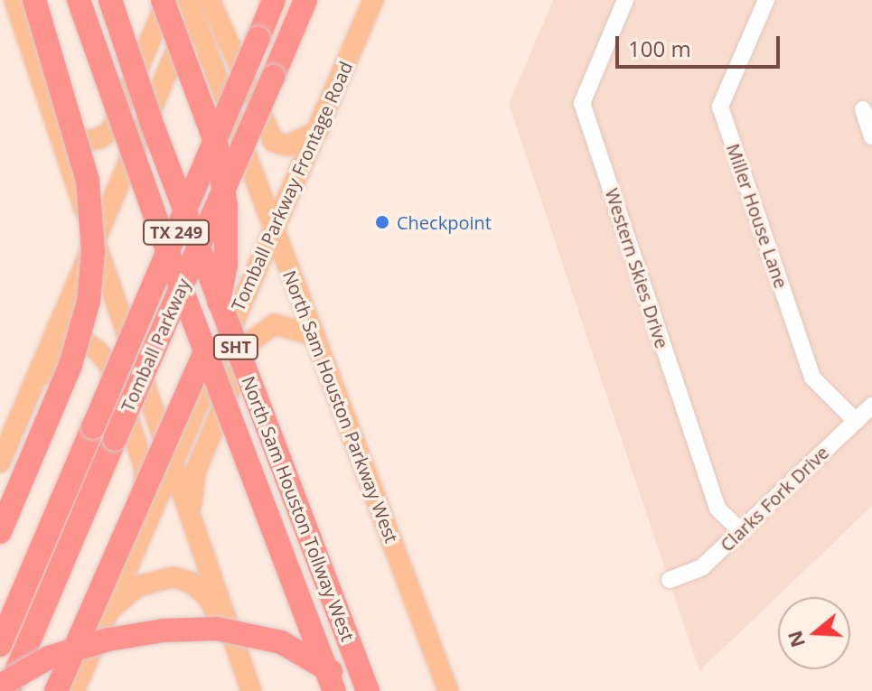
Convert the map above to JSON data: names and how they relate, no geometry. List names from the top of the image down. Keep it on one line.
{"streets":{"highway":["TX 249","Tomball Parkway","SHT","North Sam Houston Tollway West"],"main road":["Tomball Parkway Frontage Road","North Sam Houston Parkway West"],"street":["Miller House Lane","Western Skies Drive","Clarks Fork Drive"]},"crossings":[["Tomball Parkway Frontage Road","North Sam Houston Parkway West"],["Miller House Lane","Clarks Fork Drive"],["Western Skies Drive","Clarks Fork Drive"]],"places":["Checkpoint"],"scale_bar":"100 m","north":"left"}
